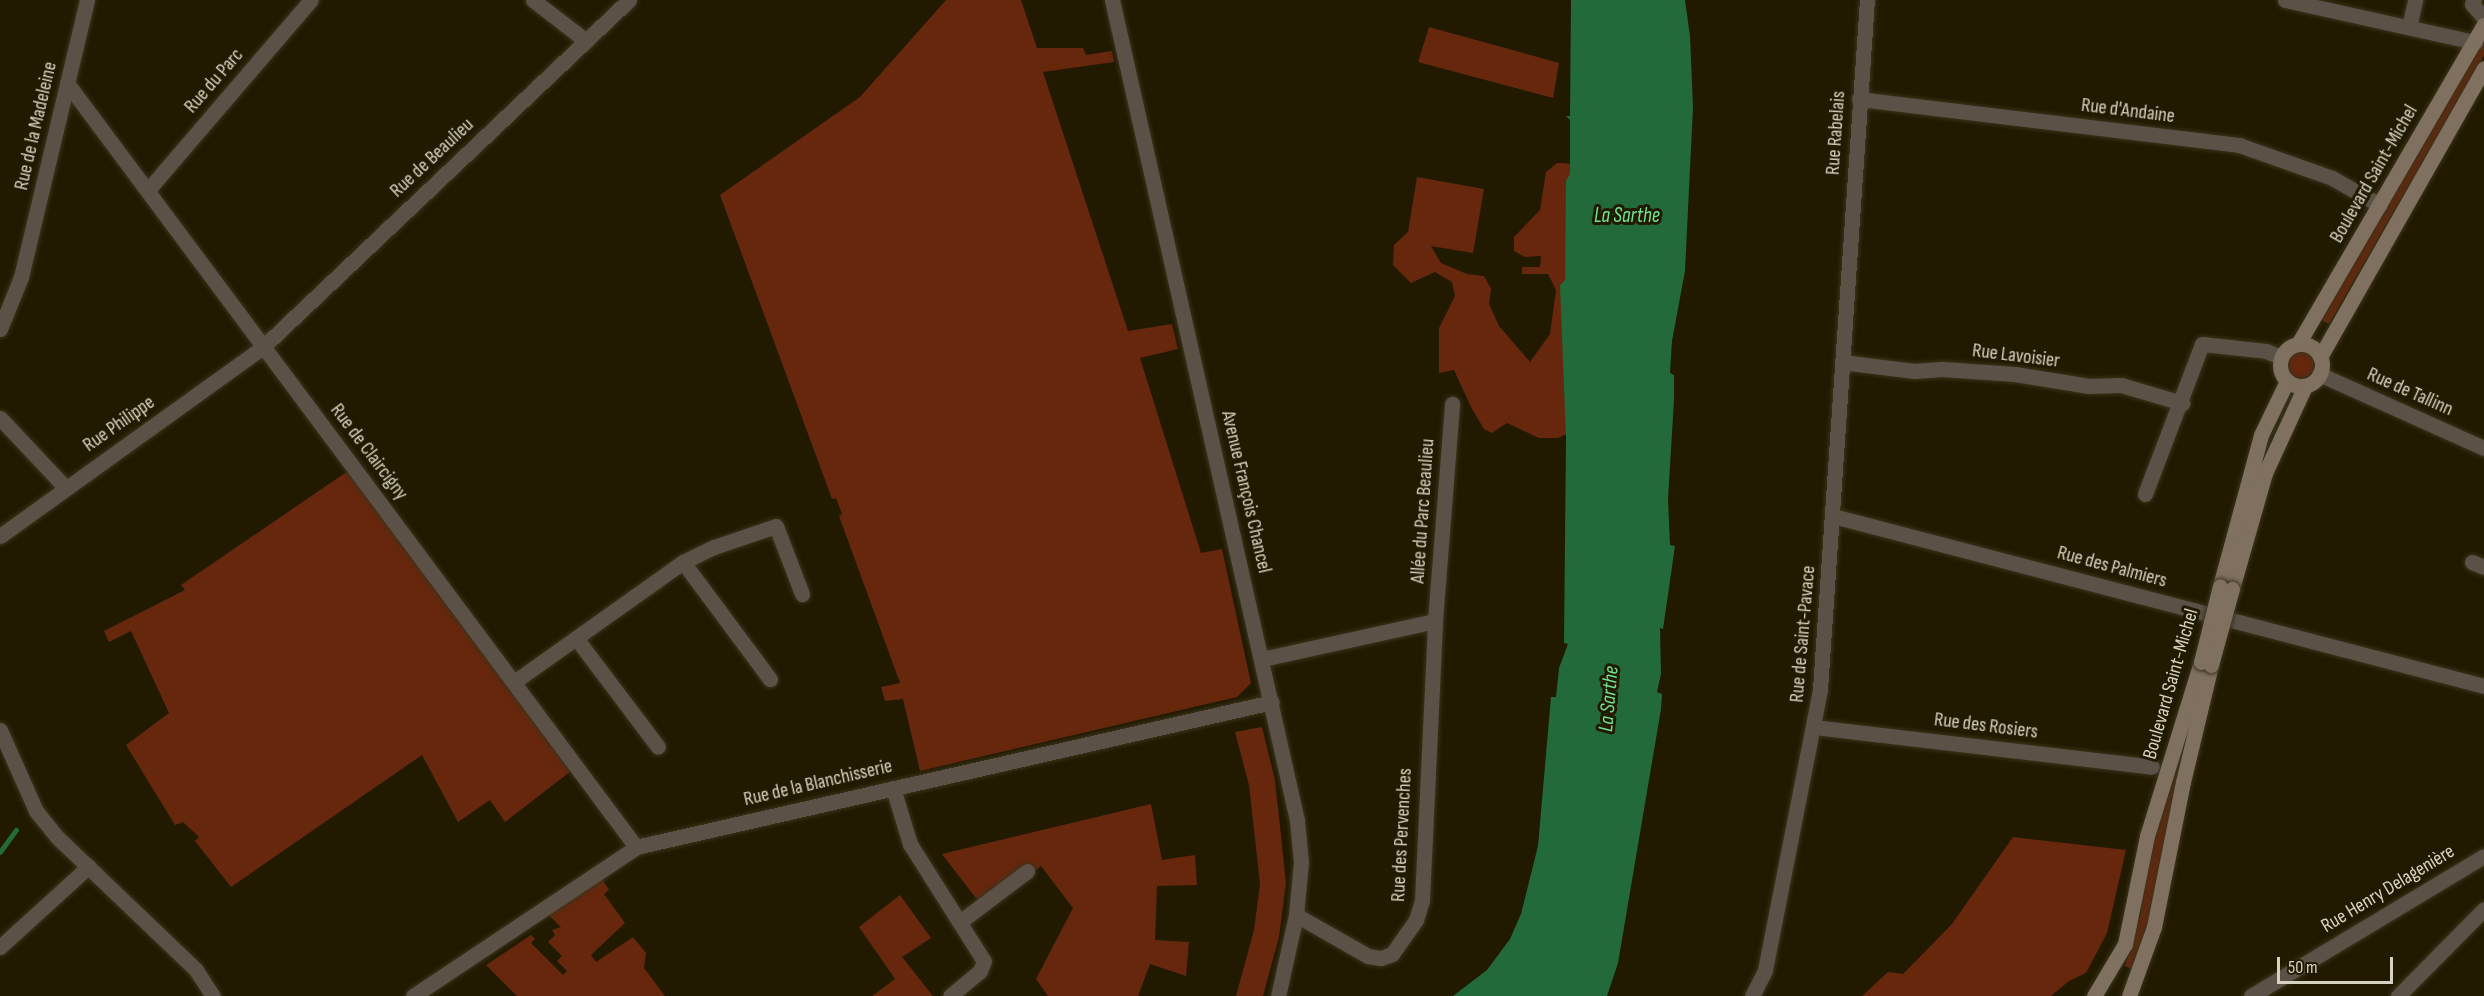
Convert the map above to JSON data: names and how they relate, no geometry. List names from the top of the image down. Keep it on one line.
{"streets":{"main road":["Boulevard Saint-Michel"],"street":["Rue du Parc","Rue d'Andaine","Rue de la Madeleine","Rue Rabelais","Rue de Beaulieu","Rue Lavoisier","Rue de Tallinn","Rue Philippe","Rue de Claircigny","Avenue François Chancel","Allée du Parc Beaulieu","Rue des Palmiers","Rue de Saint-Pavace","Rue des Rosiers","Rue de la Blanchisserie","Rue des Pervenches","Rue Henry Delagenière"]},"crossings":[["Rue du Parc","Rue de Claircigny"],["Rue d'Andaine","Rue Rabelais"],["Rue d'Andaine","Boulevard Saint-Michel"],["Rue de la Madeleine","Rue de Claircigny"],["Rue Rabelais","Rue de Saint-Pavace"],["Rue de Beaulieu","Rue Philippe"],["Rue de Beaulieu","Rue de Claircigny"],["Boulevard Saint-Michel","Rue de Tallinn"],["Rue Lavoisier","Rue de Saint-Pavace"],["Rue Philippe","Rue de Claircigny"],["Rue de Claircigny","Rue de la Blanchisserie"],["Avenue François Chancel","Rue de la Blanchisserie"],["Avenue François Chancel","Rue des Pervenches"],["Allée du Parc Beaulieu","Rue des Pervenches"],["Rue des Palmiers","Rue de Saint-Pavace"],["Rue de Saint-Pavace","Rue des Rosiers"]],"water":["La Sarthe"],"scale_bar":"50 m"}
